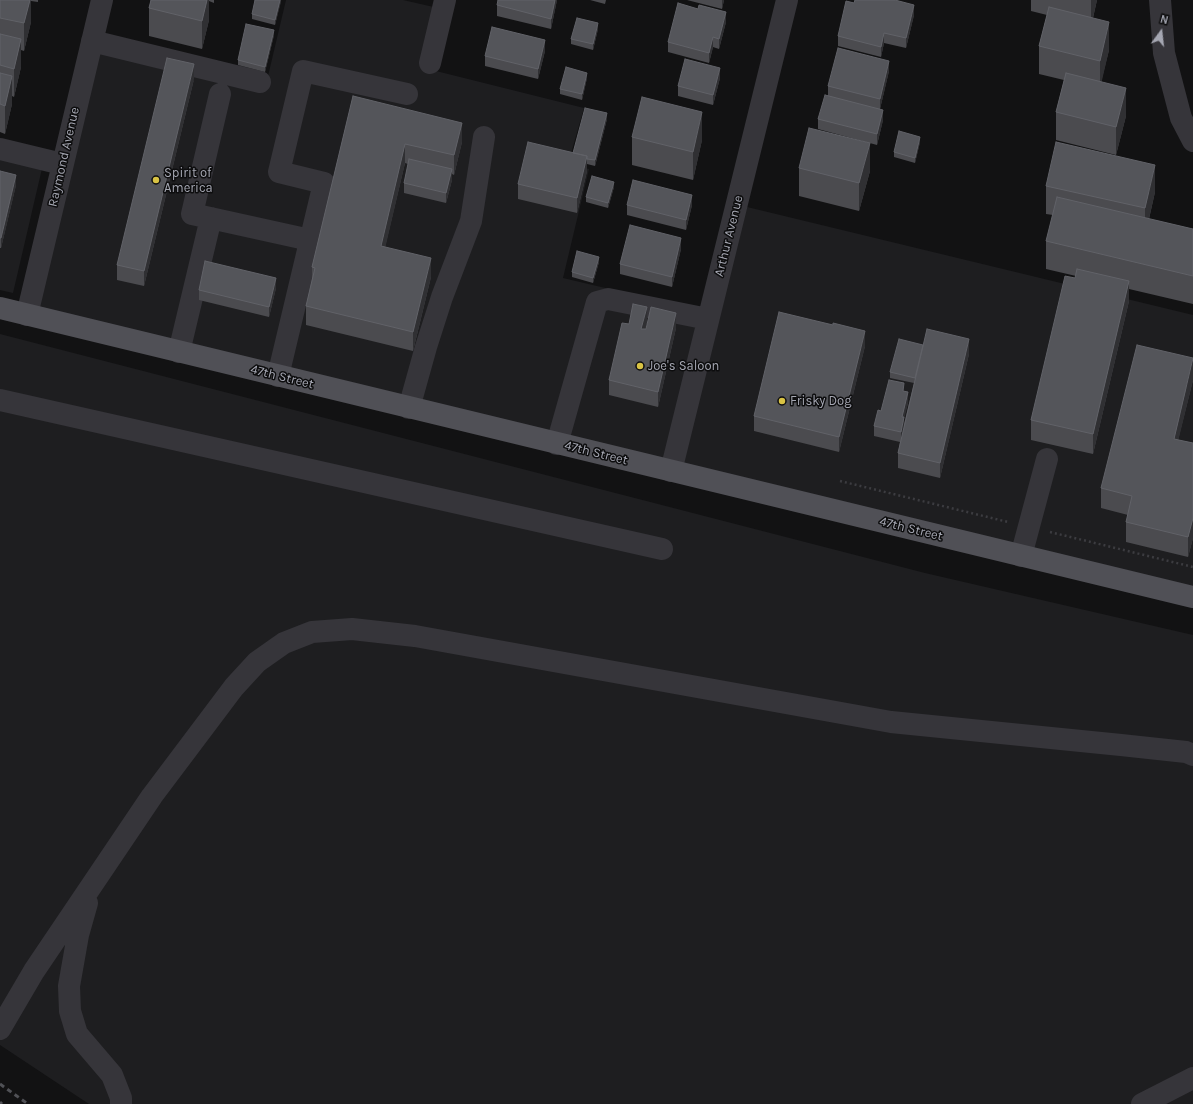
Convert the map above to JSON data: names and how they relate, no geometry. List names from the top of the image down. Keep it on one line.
{"streets":{"main road":["47th Street"],"street":["Raymond Avenue","Arthur Avenue"]},"crossings":[["Raymond Avenue","47th Street"],["Arthur Avenue","47th Street"]],"places":["Spirit of America","Joe's Saloon","Frisky Dog"],"north":"top"}
